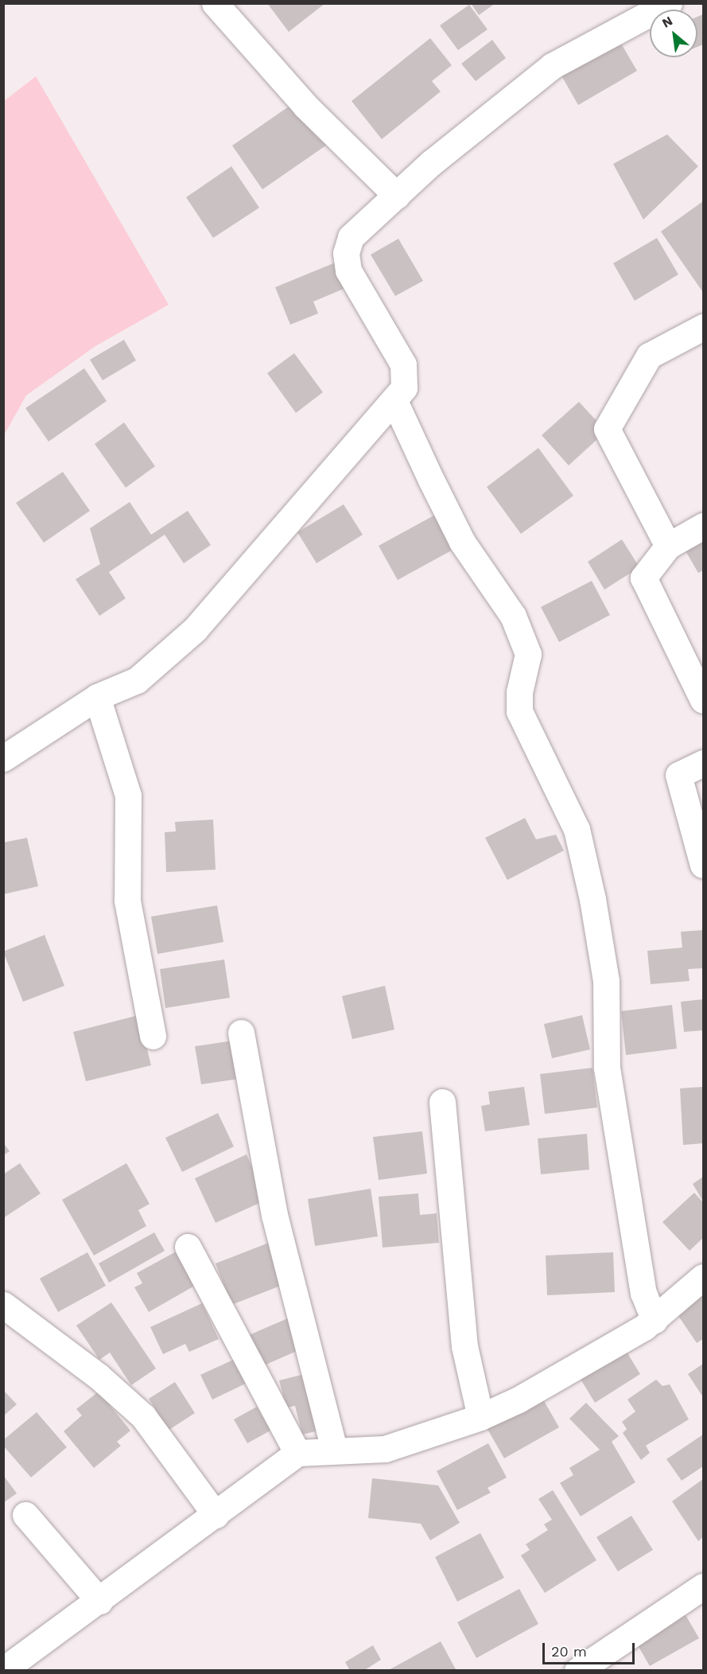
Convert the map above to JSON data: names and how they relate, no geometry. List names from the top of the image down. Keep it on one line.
{"scale_bar":"20 m","north":"top left"}
